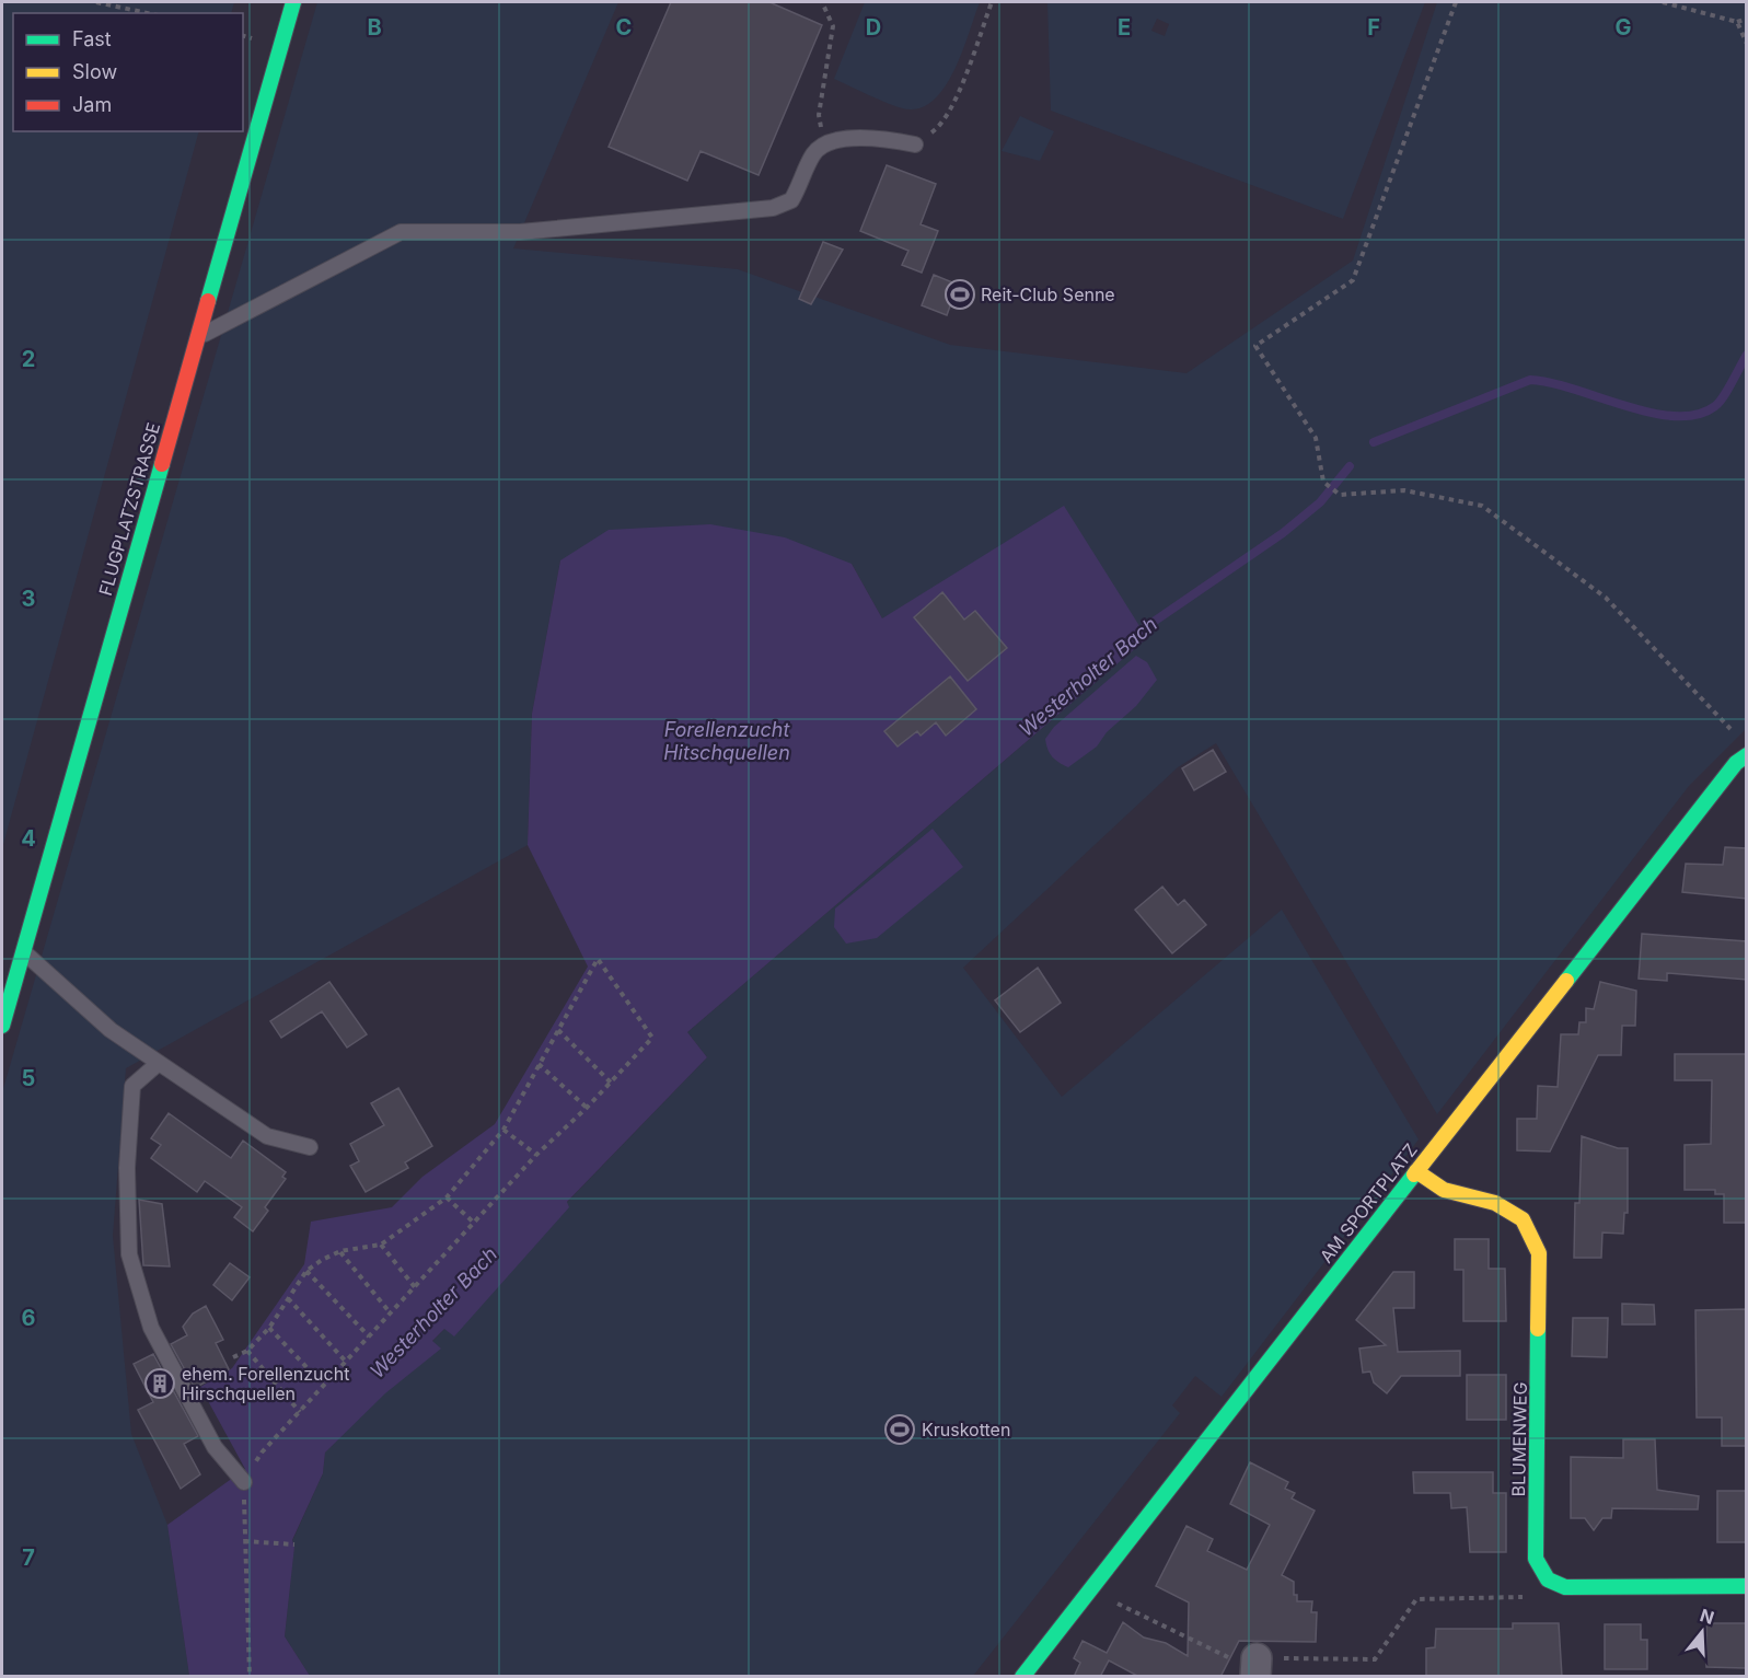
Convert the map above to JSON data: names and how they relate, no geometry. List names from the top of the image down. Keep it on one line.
{"streets":{"street":["FLUGPLATZSTRASSE","AM SPORTPLATZ","BLUMENWEG"]},"crossings":[["AM SPORTPLATZ","BLUMENWEG"]],"water":["Westerholter Bach","Forellenzucht Hitschquellen"],"places":{"sports":["Reit-Club Senne","Kruskotten"],"building":["ehem. Forellenzucht Hirschquellen"]},"legend":["Fast","Slow","Jam"],"north":"top","grid":{"columns":["B","C","D","E","F","G"],"rows":["2","3","4","5","6","7"]}}
